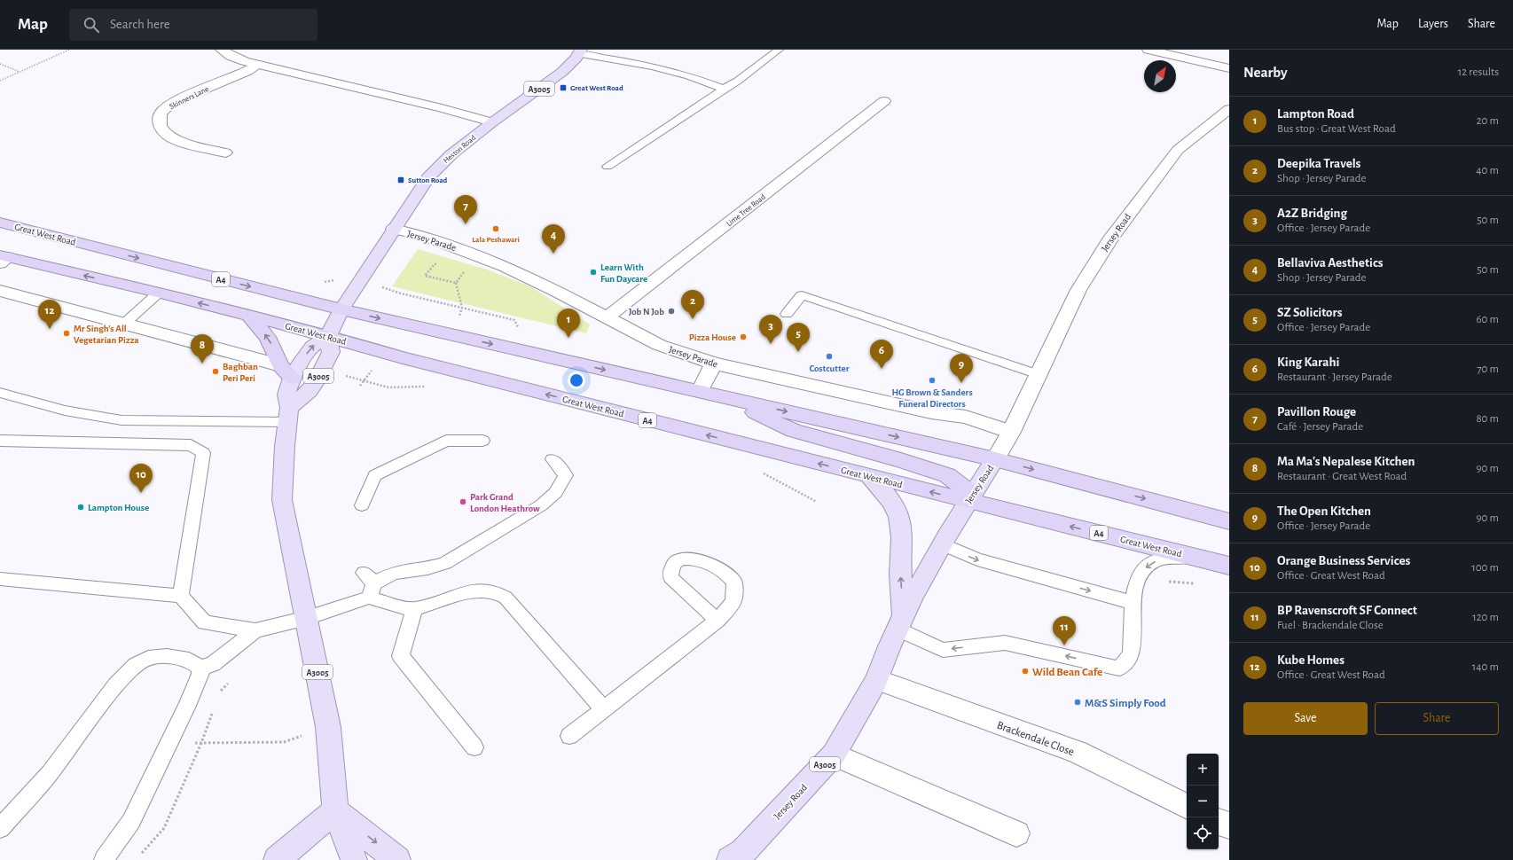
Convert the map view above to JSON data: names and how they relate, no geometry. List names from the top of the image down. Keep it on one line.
{"streets":{"highway":["Great West Road","A4"],"main road":["A3005","Heston Road","Jersey Road"],"street":["Skinners Lane","Lime Tree Road","Jersey Parade","Brackendale Close"]},"crossings":[["A3005","Heston Road"],["A3005","Jersey Road"],["A3005","Great West Road"],["Heston Road","Great West Road"],["Heston Road","Jersey Parade"],["Lime Tree Road","Jersey Parade"],["Jersey Road","Great West Road"],["Jersey Road","Jersey Parade"],["Jersey Road","Brackendale Close"]],"places":{"transit":["Great West Road","Sutton Road"],"other":["Lala Peshawari","Learn With Fun Daycare","Job N Job","Mr Singh's All Vegetarian Pizza","Pizza House","Costcutter","Baghban Peri Peri","HG Brown & Sanders Funeral Directors","Park Grand London Heathrow","Lampton House","Wild Bean Cafe","M&S Simply Food"]},"north":"top right","page":{"header":"Map","search":"Search here","nav":["Map","Layers","Share"],"heading":["Nearby","12 results"],"list":[{"mark":"1","name":"Lampton Road","note":"Bus stop · Great West Road","value":"20 m"},{"mark":"2","name":"Deepika Travels","note":"Shop · Jersey Parade","value":"40 m"},{"mark":"3","name":"A2Z Bridging","note":"Office · Jersey Parade","value":"50 m"},{"mark":"4","name":"Bellaviva Aesthetics","note":"Shop · Jersey Parade","value":"50 m"},{"mark":"5","name":"SZ Solicitors","note":"Office · Jersey Parade","value":"60 m"},{"mark":"6","name":"King Karahi","note":"Restaurant · Jersey Parade","value":"70 m"},{"mark":"7","name":"Pavillon Rouge","note":"Café · Jersey Parade","value":"80 m"},{"mark":"8","name":"Ma Ma's Nepalese Kitchen","note":"Restaurant · Great West Road","value":"90 m"},{"mark":"9","name":"The Open Kitchen","note":"Office · Jersey Parade","value":"90 m"},{"mark":"10","name":"Orange Business Services","note":"Office · Great West Road","value":"100 m"},{"mark":"11","name":"BP Ravenscroft SF Connect","note":"Fuel · Brackendale Close","value":"120 m"},{"mark":"12","name":"Kube Homes","note":"Office · Great West Road","value":"140 m"}],"pins":["7","4","2","12","1","3","5","8","6","9","10","11"],"buttons":["Save","Share"],"map_buttons":["+","−"]}}
